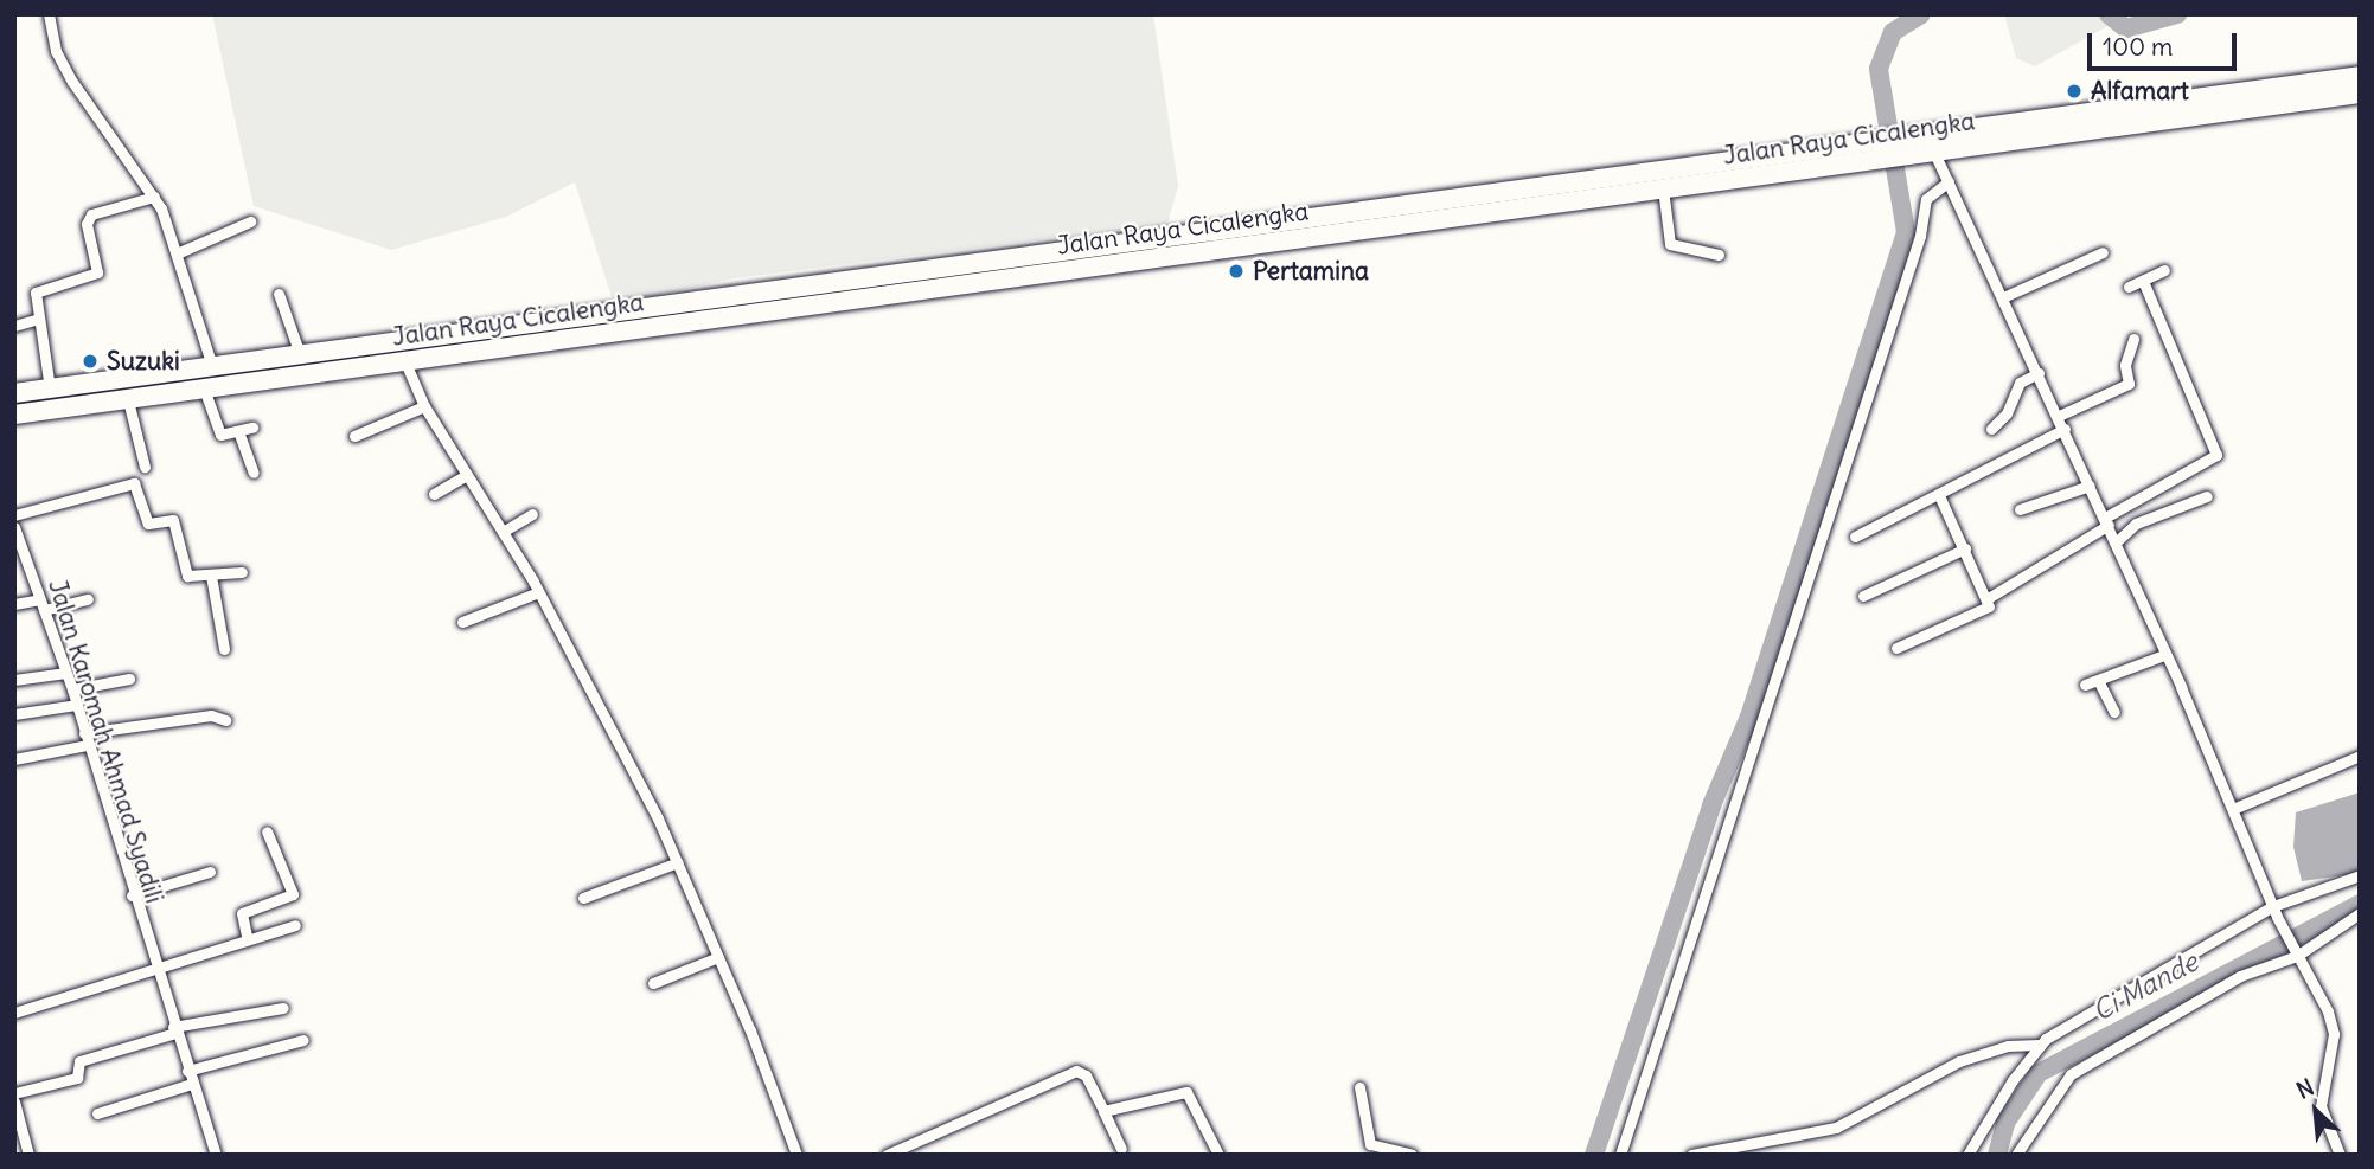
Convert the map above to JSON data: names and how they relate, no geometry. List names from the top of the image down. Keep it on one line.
{"streets":{"highway":["Jalan Raya Cicalengka"],"street":["Jalan Karomah Ahmad Syadili"]},"water":["Ci Mande"],"places":["Alfamart","Pertamina","Suzuki"],"scale_bar":"100 m","north":"top left"}
